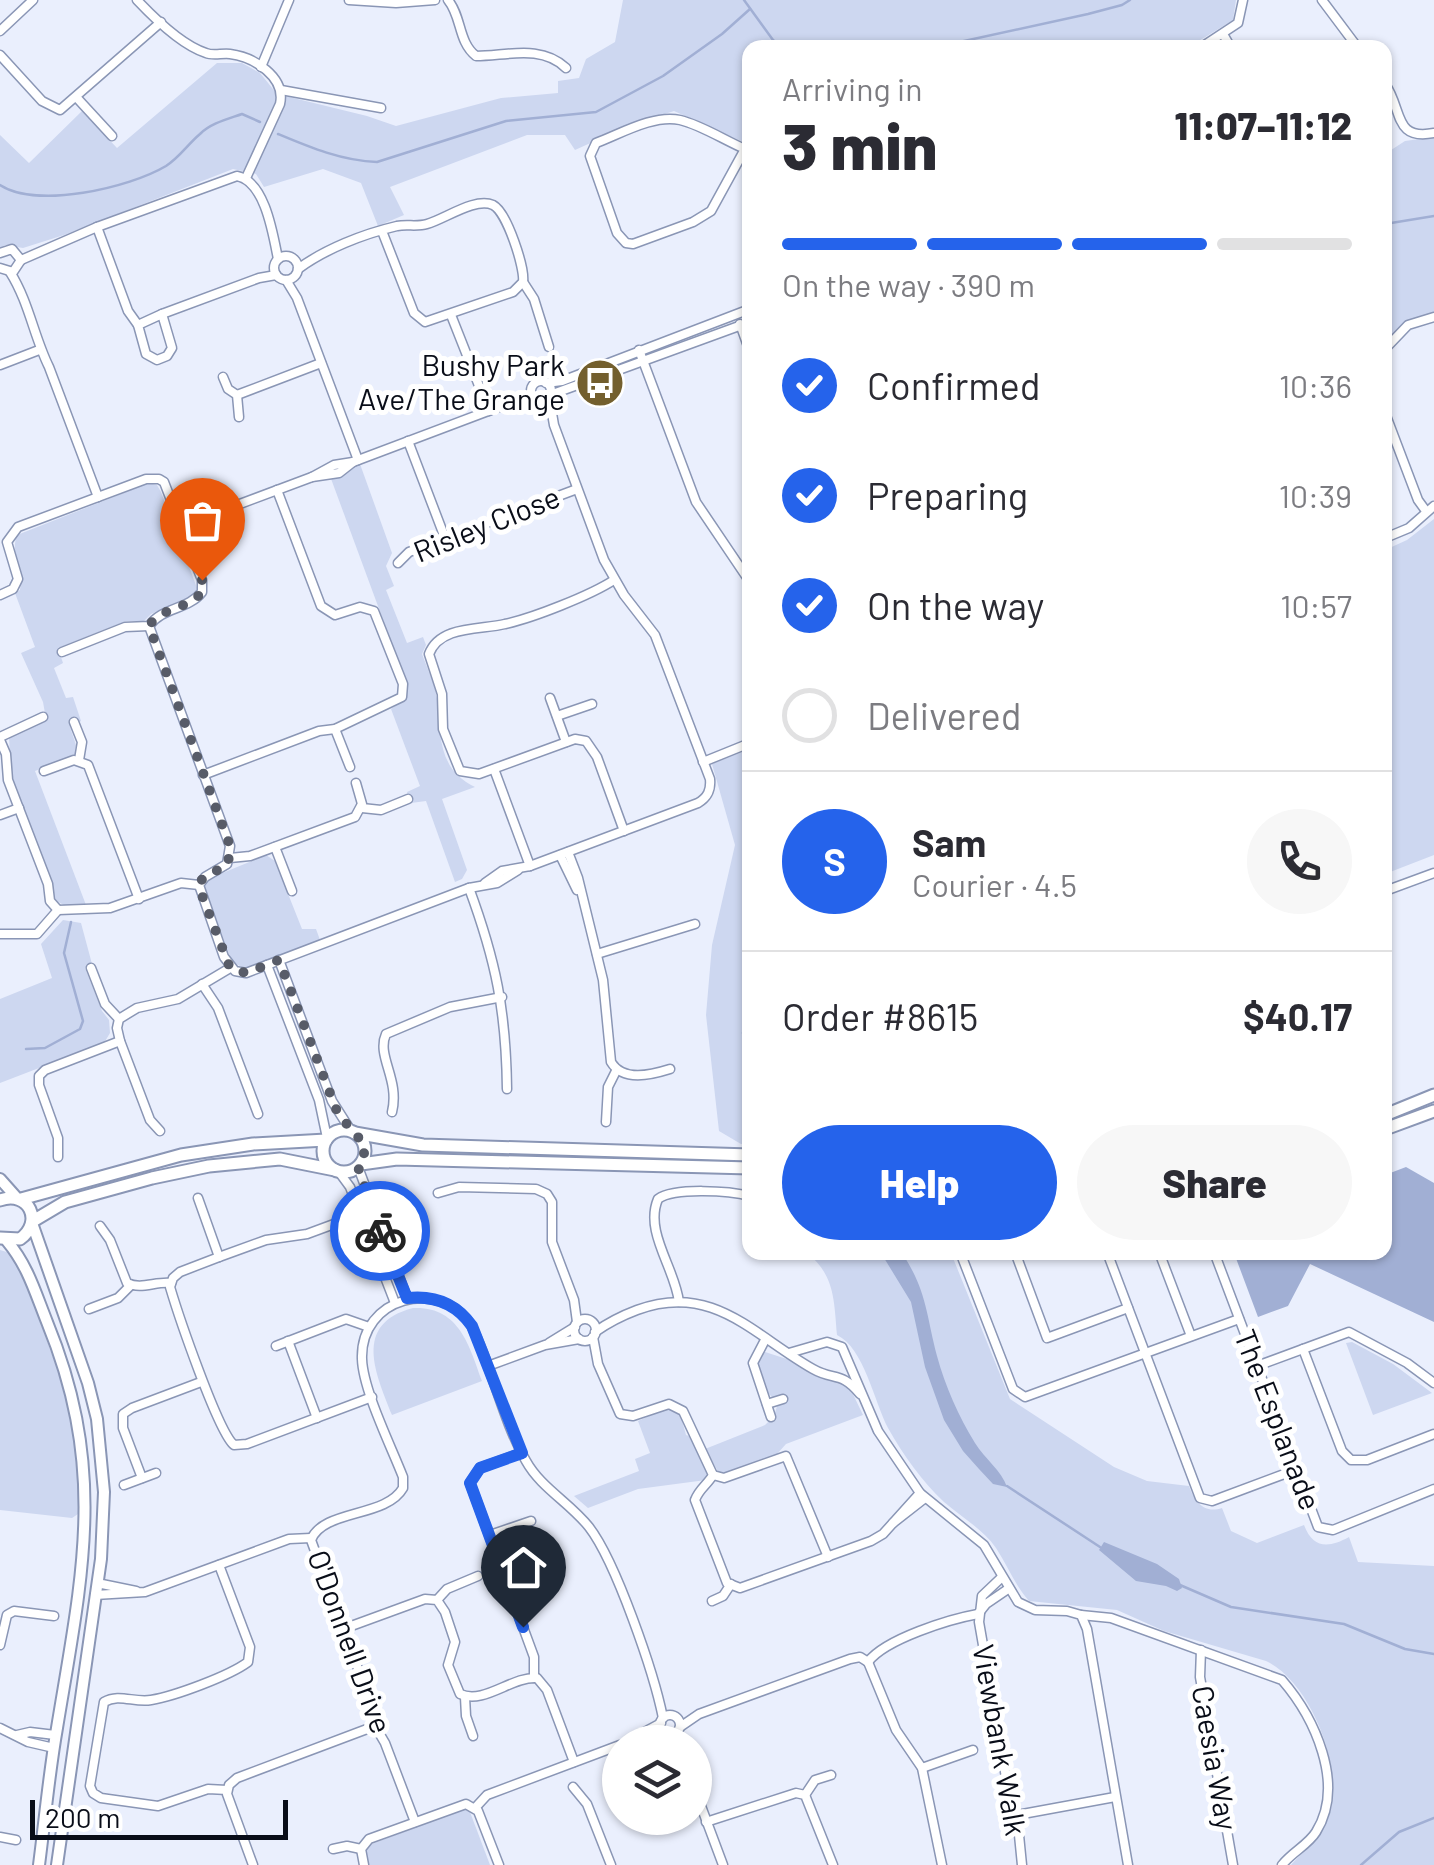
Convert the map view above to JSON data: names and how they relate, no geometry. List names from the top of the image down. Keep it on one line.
{"streets":{"street":["Risley Close","The Esplanade","O'Donnell Drive","Viewbank Walk","Caesia Way"]},"crossings":[["Viewbank Walk","Caesia Way"]],"places":{"bus stop":["Bushy Park Ave/The Grange"]},"scale_bar":"200 m","page":{"heading":["3 min","Arriving in","11:07–11:12"],"panel":["Sam","Courier · 4.5","Order #8615","$40.17"],"bar":"On the way · 390 m","list":[["Confirmed","10:36"],["Preparing","10:39"],["On the way","10:57"],"Delivered"],"round":"S","buttons":["Help","Share"],"scale":"200 m"}}
